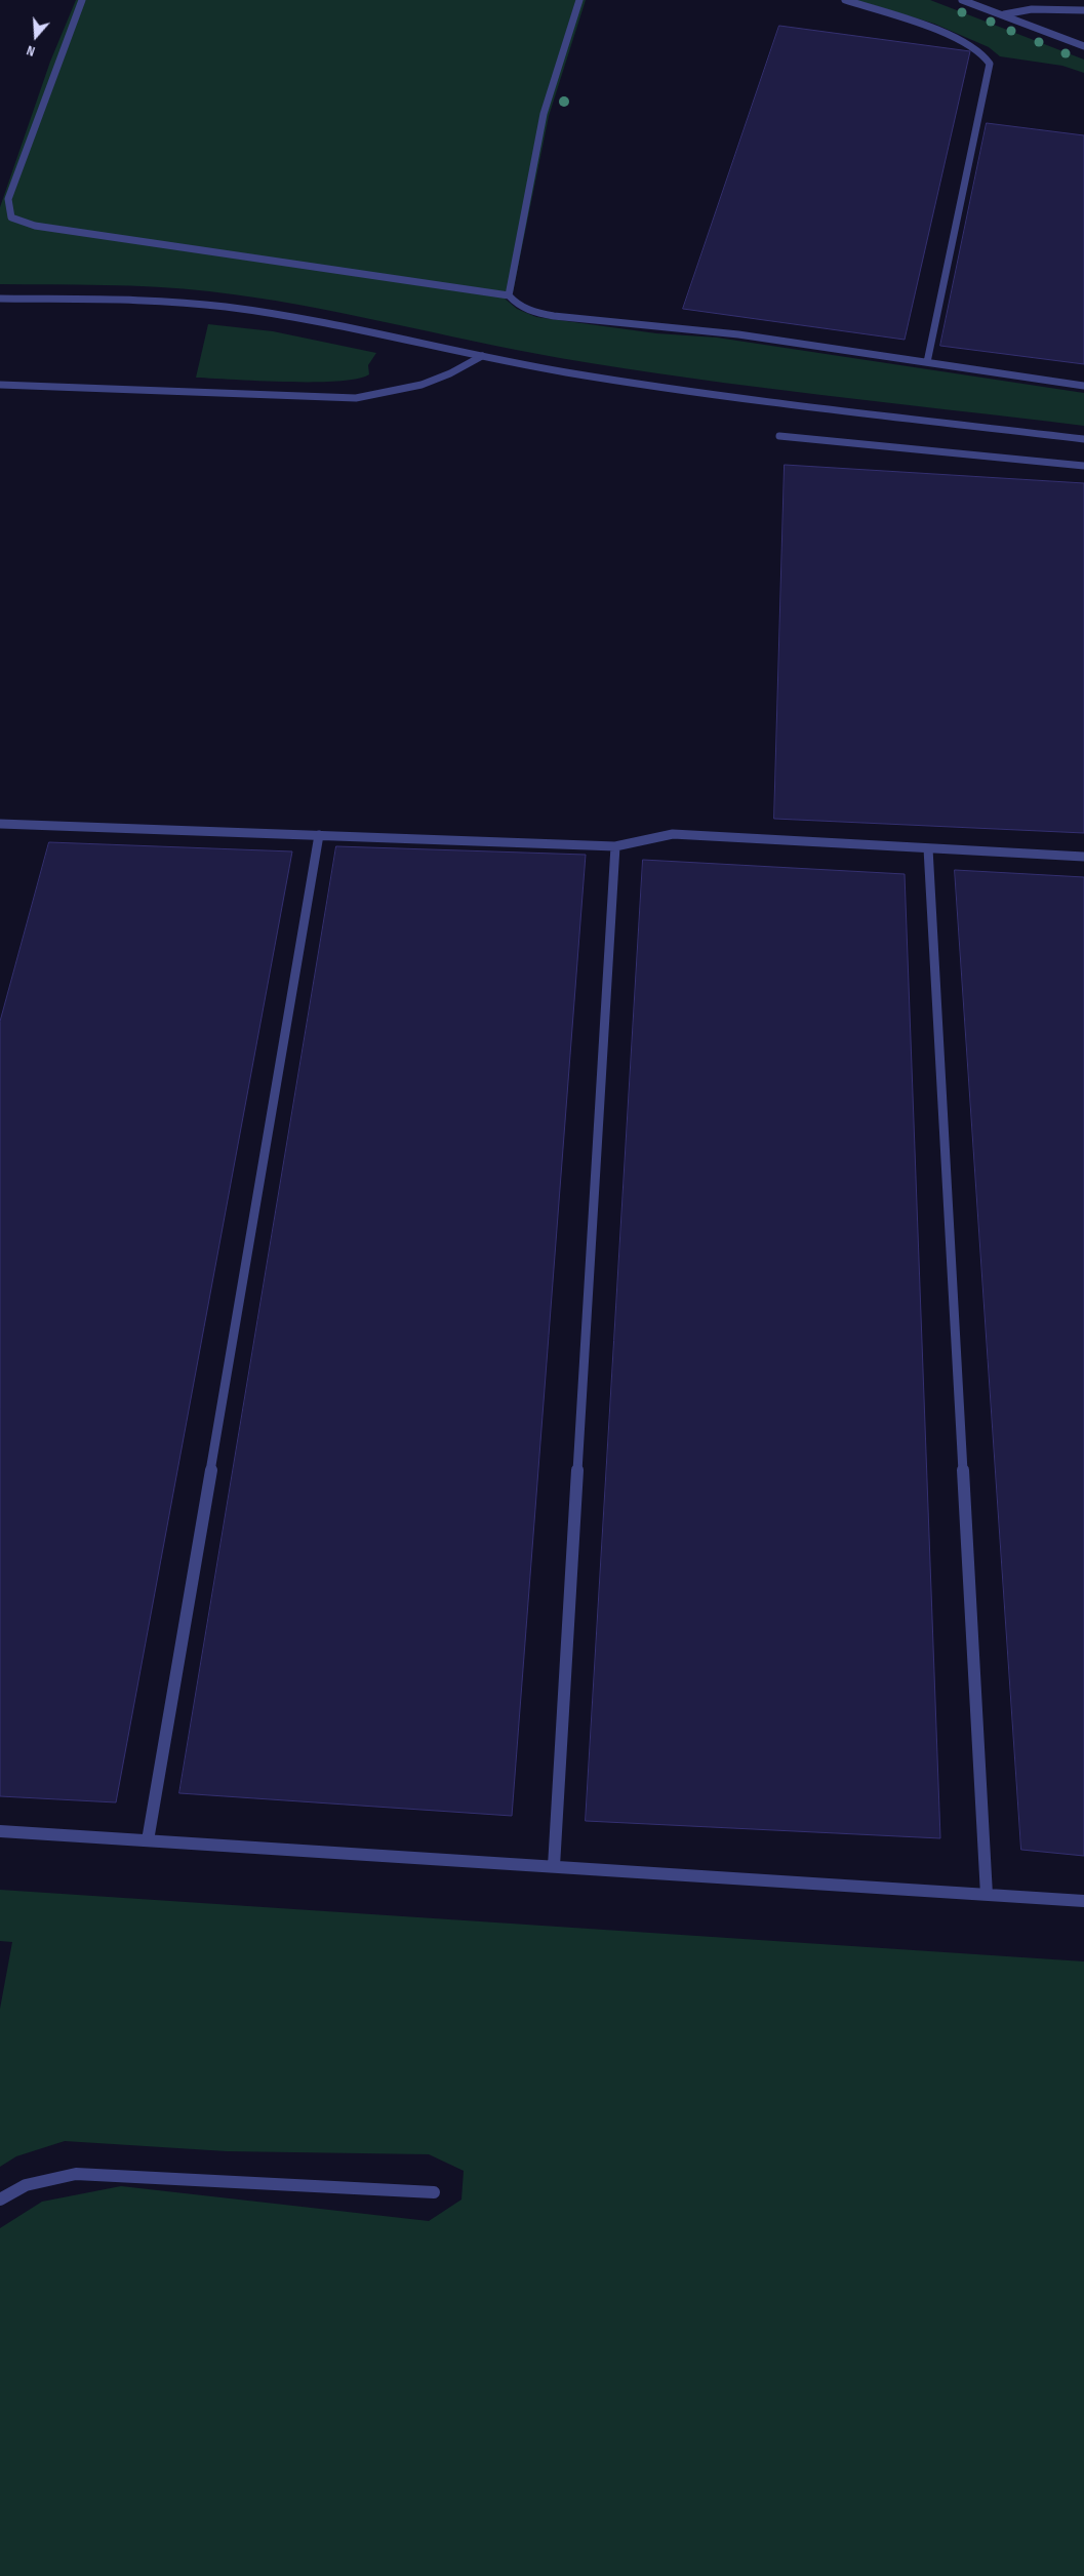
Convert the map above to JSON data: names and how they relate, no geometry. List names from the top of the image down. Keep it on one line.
{"north":"bottom"}
